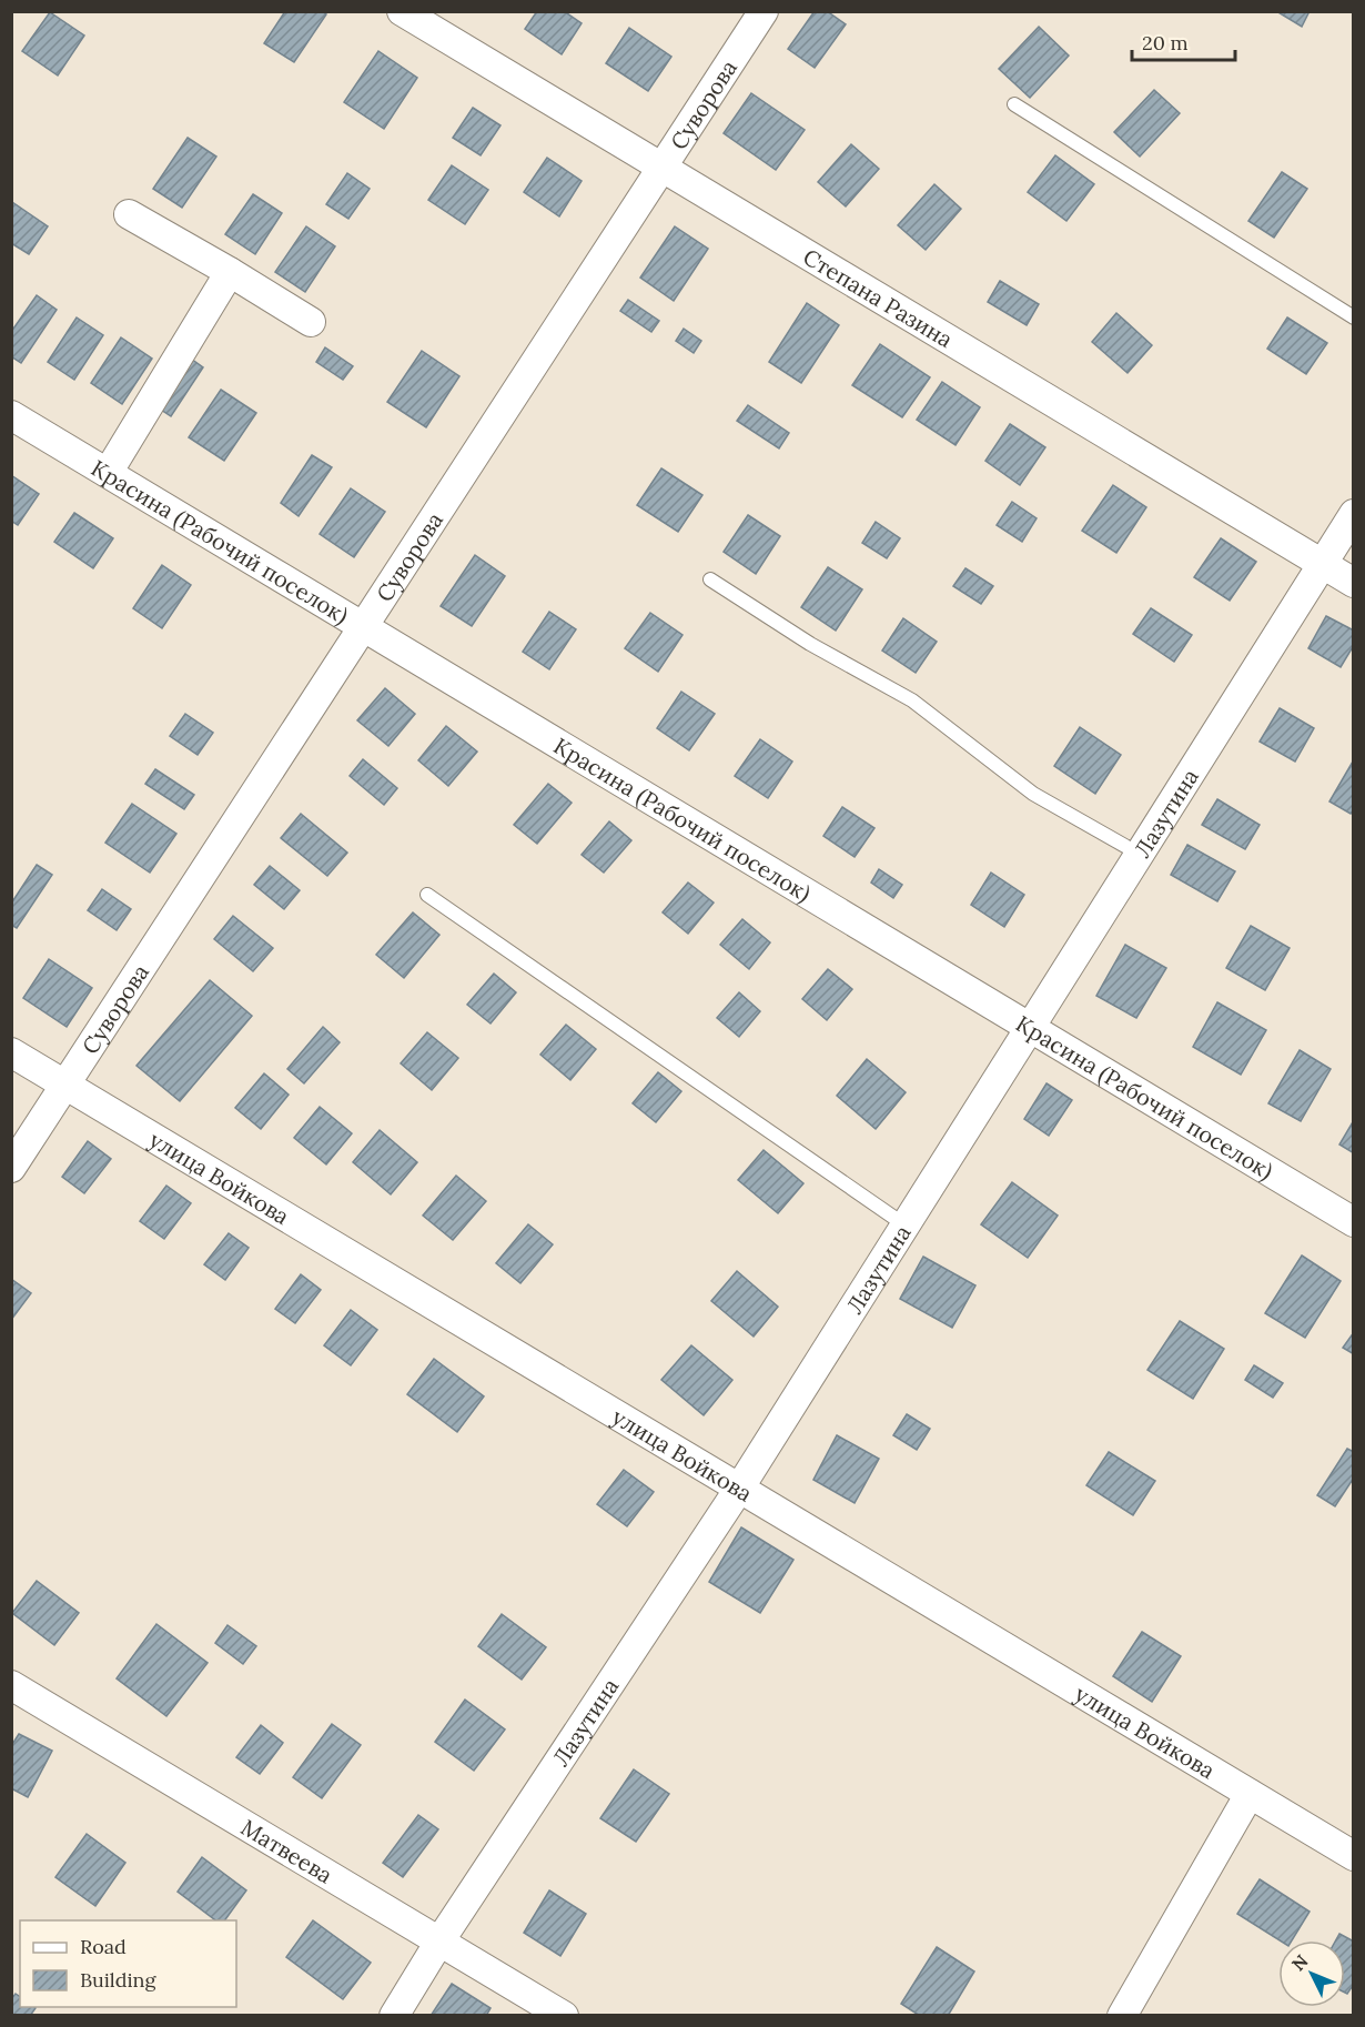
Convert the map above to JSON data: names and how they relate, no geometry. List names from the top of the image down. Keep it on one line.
{"streets":{"street":["Суворова","Степана Разина","Красина (Рабочий поселок)","Лазутина","улица Войкова","Матвеева"]},"crossings":[["Суворова","Степана Разина"],["Суворова","Красина (Рабочий поселок)"],["Суворова","улица Войкова"],["Степана Разина","Лазутина"],["Красина (Рабочий поселок)","Лазутина"],["Лазутина","улица Войкова"],["Лазутина","Матвеева"]],"legend":["Road","Building"],"scale_bar":"20 m","north":"top left"}
